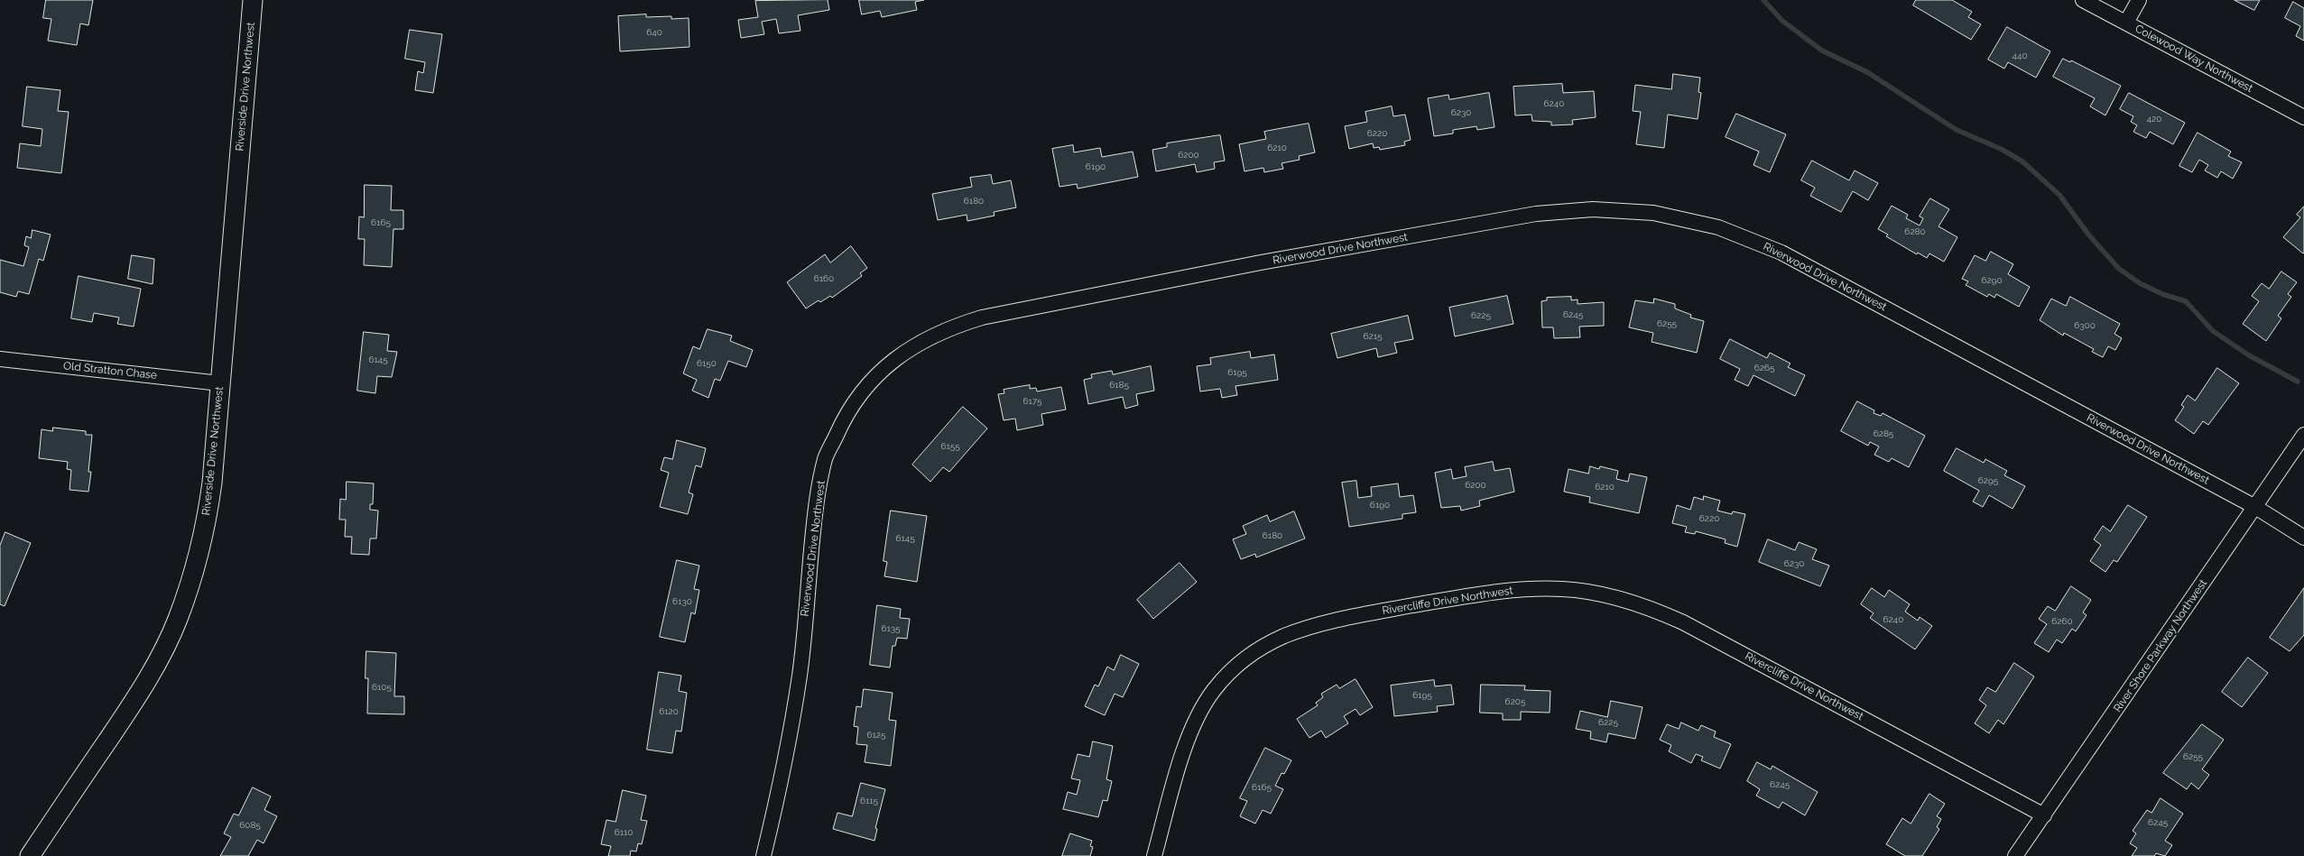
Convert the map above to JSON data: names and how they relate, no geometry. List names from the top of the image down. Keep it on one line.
{"streets":{"street":["Colewood Way Northwest","Riverside Drive Northwest","Riverwood Drive Northwest","Old Stratton Chase","Rivercliffe Drive Northwest","River Shore Parkway Northwest"]},"crossings":[["Riverside Drive Northwest","Old Stratton Chase"],["Riverwood Drive Northwest","River Shore Parkway Northwest"],["Rivercliffe Drive Northwest","River Shore Parkway Northwest"]],"house_numbers":["640","440","6240","6230","420","6220","6210","6200","6190","6180","6165","6280","6160","6290","6245","6225","6255","6300","6215","6145","6150","6265","6195","6185","6175","6285","6155","6295","6200","6210","6190","6220","6180","6145","6230","6130","6240","6260","6135","6105","6195","6205","6120","6225","6125","6255","6245","6165","6115","6245","6085","6110"]}
